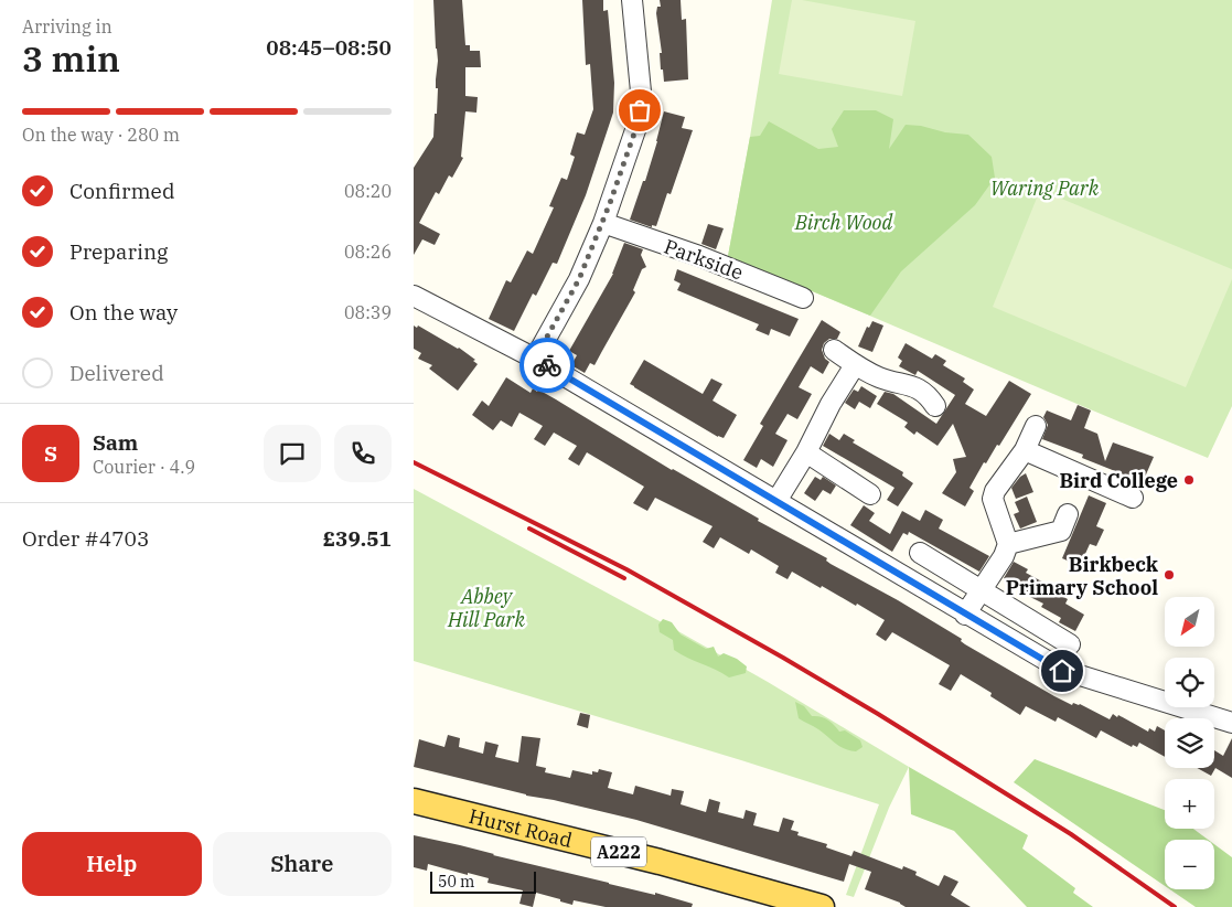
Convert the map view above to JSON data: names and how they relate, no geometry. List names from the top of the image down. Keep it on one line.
{"streets":{"main road":["Hurst Road","A222"],"street":["Parkside"]},"parks":["Waring Park","Birch Wood","Abbey Hill Park"],"places":["Bird College","Birkbeck Primary School"],"scale_bar":"50 m","north":"bottom left","page":{"heading":["3 min","Arriving in","08:45–08:50"],"panel":["Sam","Courier · 4.9","Order #4703","£39.51"],"bar":"On the way · 280 m","list":[["Confirmed","08:20"],["Preparing","08:26"],["On the way","08:39"],"Delivered"],"round":"S","map_buttons":["+","−"],"buttons":["Help","Share"],"scale":"50 m"}}
